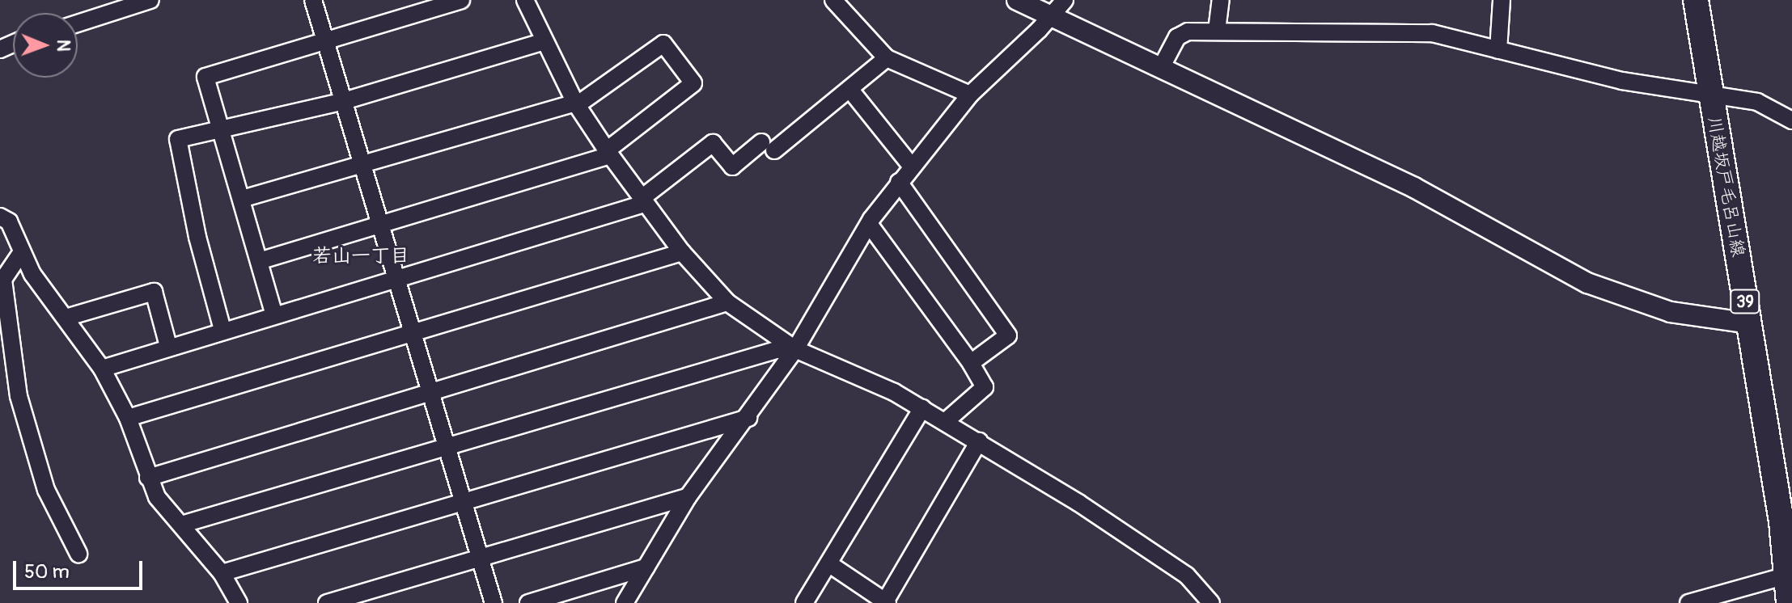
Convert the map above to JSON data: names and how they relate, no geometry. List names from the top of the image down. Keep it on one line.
{"streets":{"main road":["川越坂戸毛呂山線","39"]},"districts":["若山一丁目"],"scale_bar":"50 m","north":"right"}
